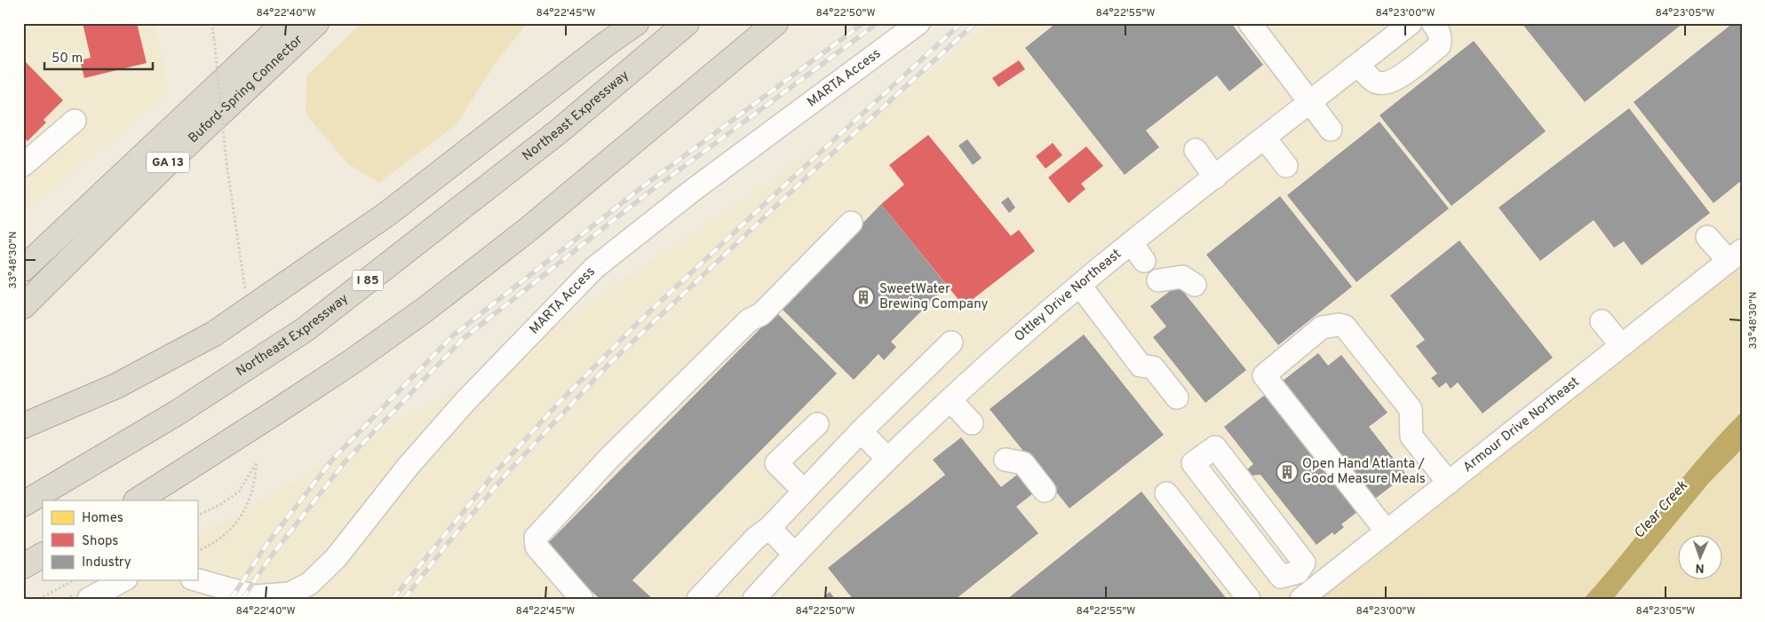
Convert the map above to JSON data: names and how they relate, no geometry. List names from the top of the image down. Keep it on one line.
{"streets":{"highway":["Buford-Spring Connector","Northeast Expressway","GA 13","I 85"],"street":["MARTA Access","Ottley Drive Northeast","Armour Drive Northeast"]},"water":["Clear Creek"],"places":{"building":["SweetWater Brewing Company","Open Hand Atlanta / Good Measure Meals"]},"legend":["Homes","Shops","Industry"],"scale_bar":"50 m","north":"bottom","coordinates":["84°22'40\"W","84°22'45\"W","84°22'50\"W","84°22'55\"W","84°23'00\"W","84°23'05\"W","33°48'30\"N"]}
